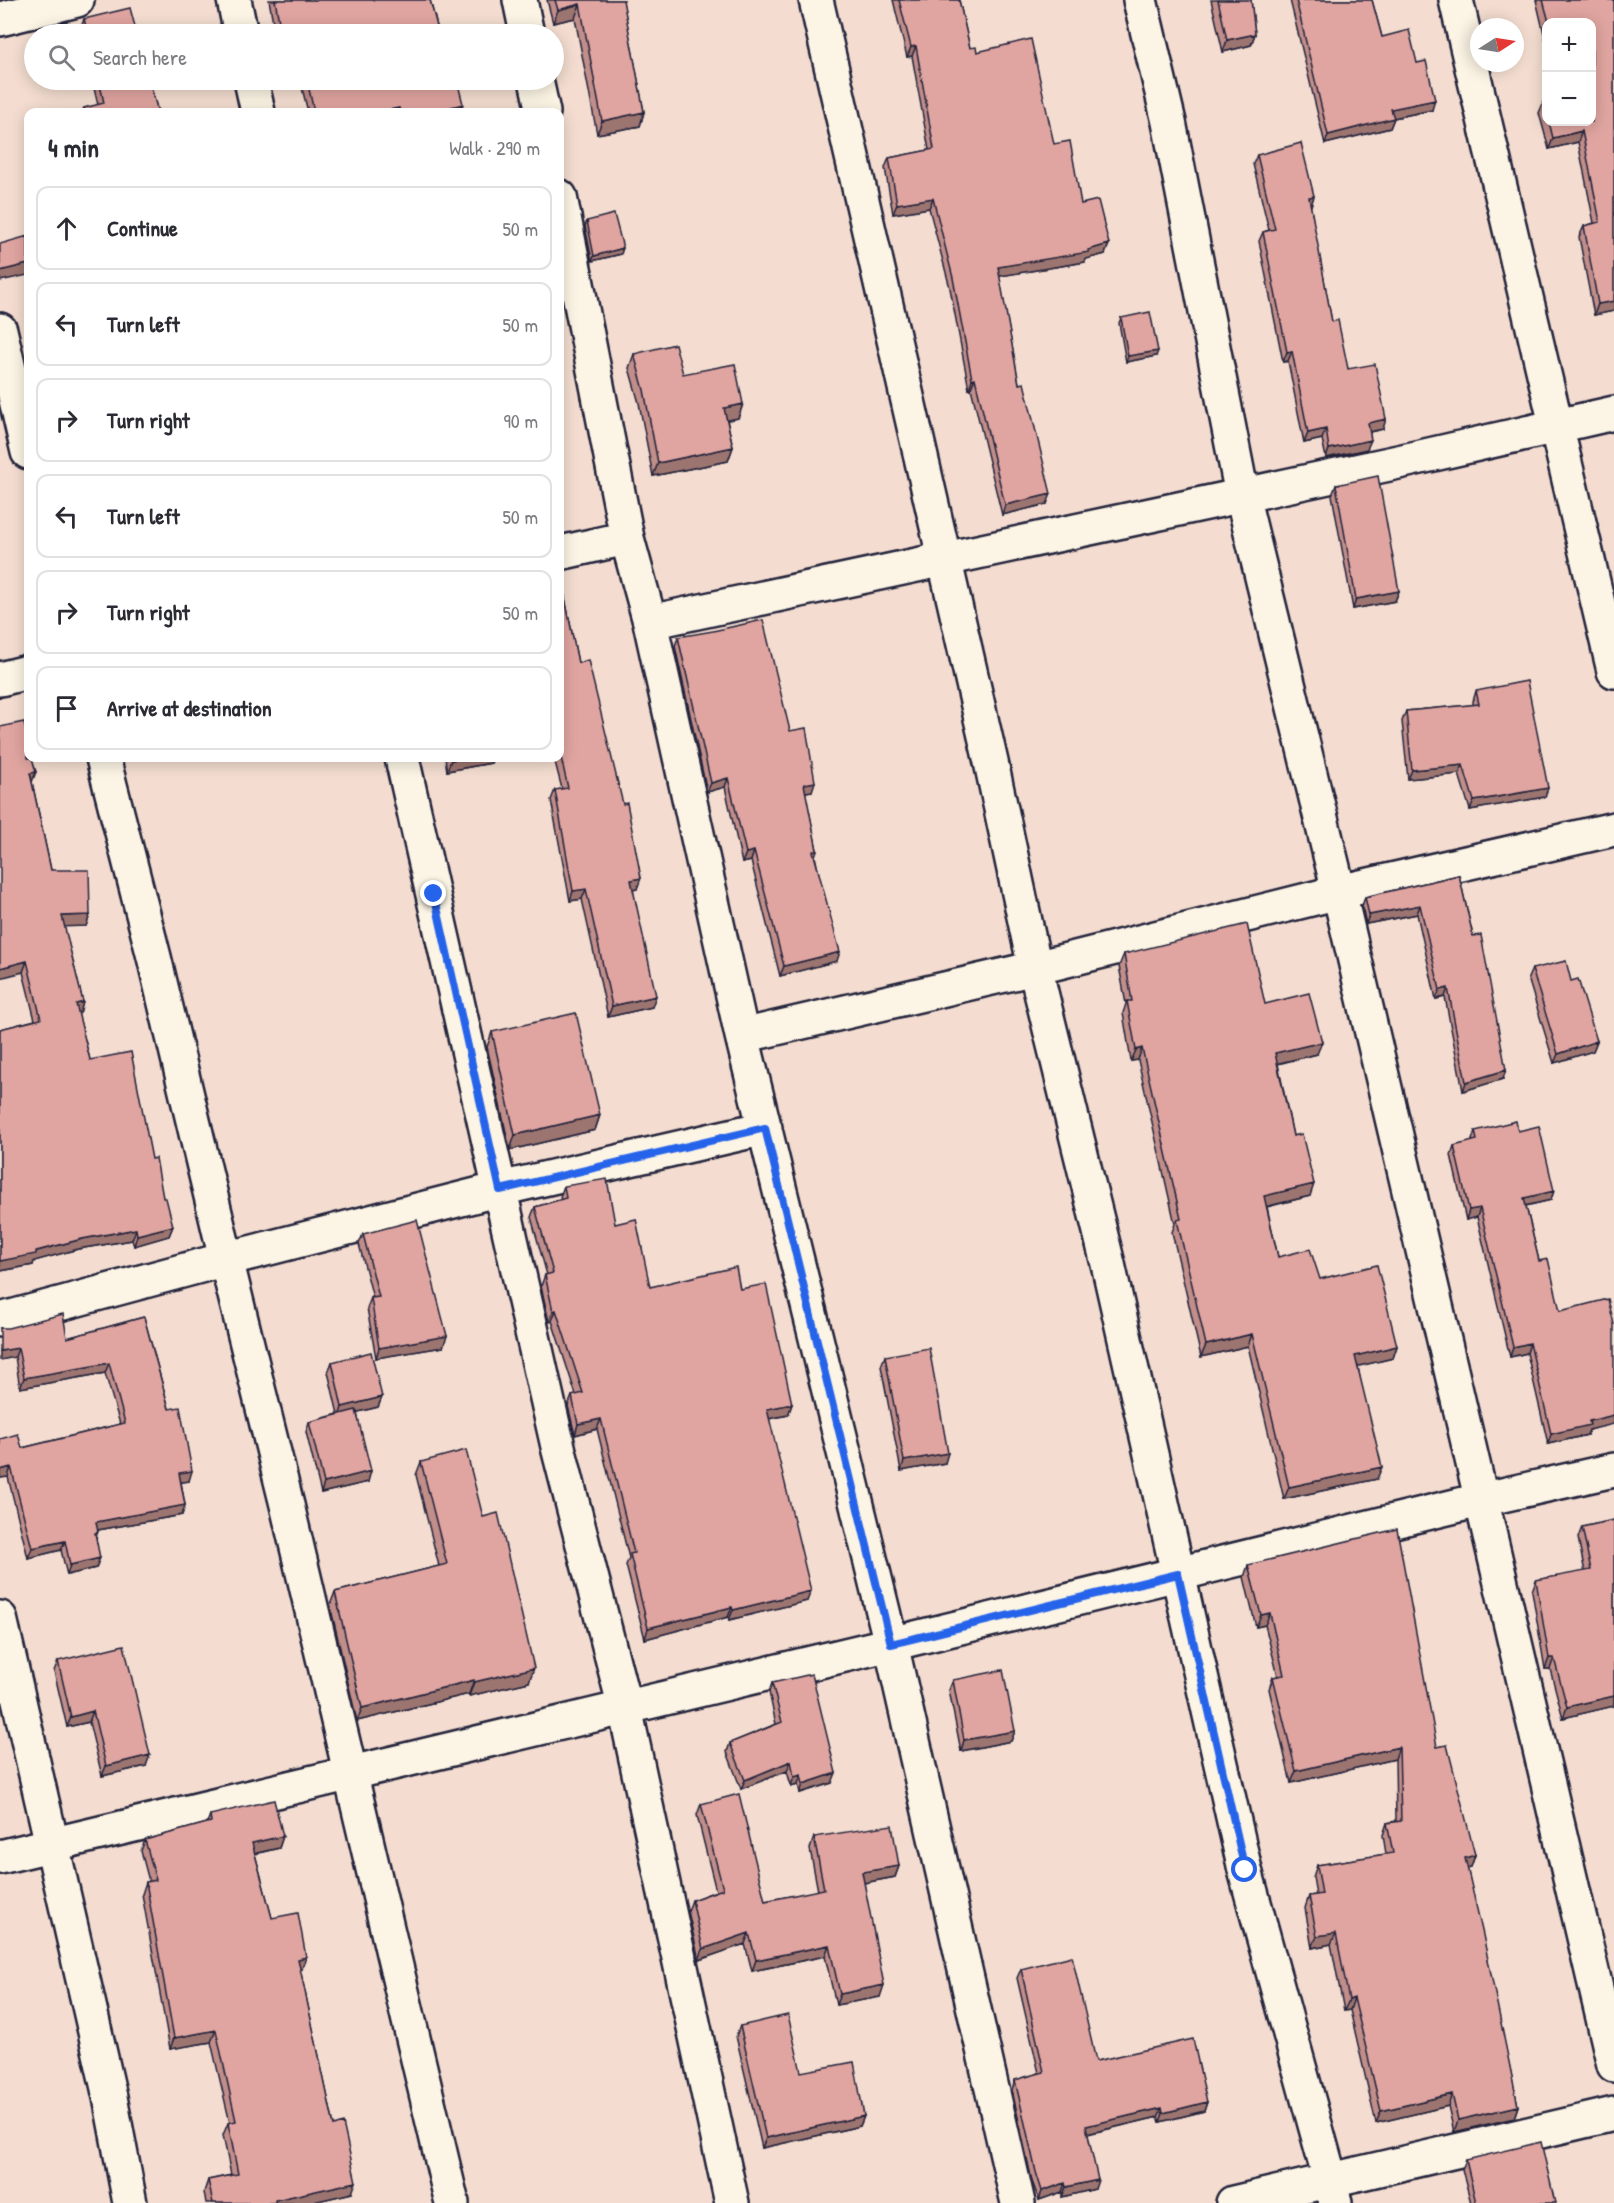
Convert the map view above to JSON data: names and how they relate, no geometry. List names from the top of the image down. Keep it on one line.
{"north":"right","page":{"map_buttons":["+","−"],"search":"Search here","heading":["4 min","Walk · 290 m"],"list":[["Continue","50 m"],["Turn left","50 m"],["Turn right","90 m"],["Turn left","50 m"],["Turn right","50 m"],"Arrive at destination"]}}
